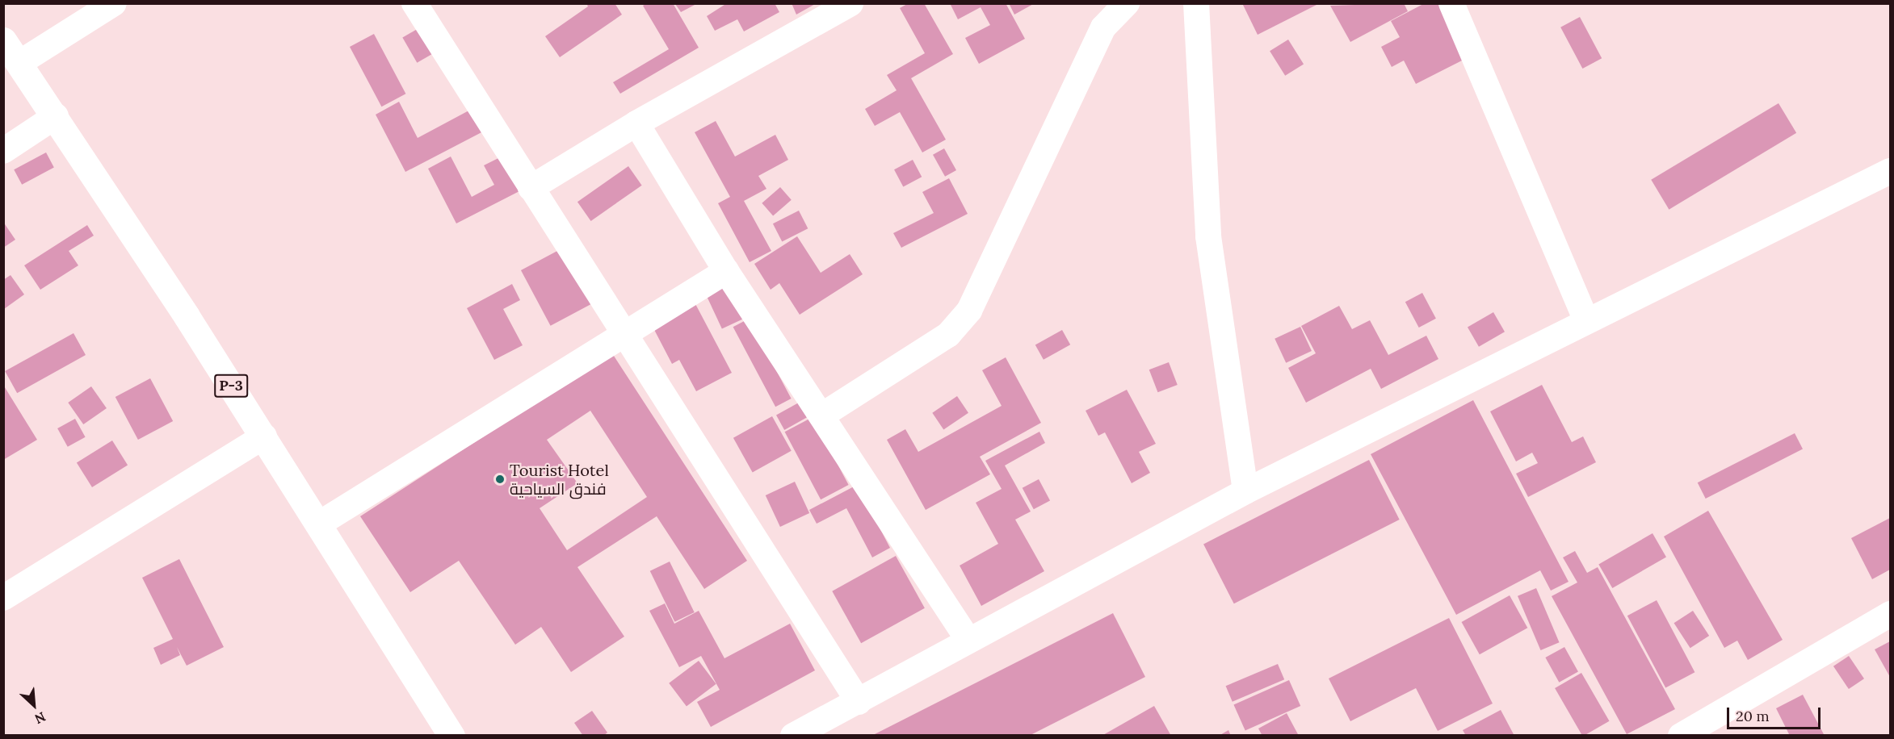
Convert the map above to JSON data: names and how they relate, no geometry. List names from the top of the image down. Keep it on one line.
{"streets":{"main road":["P-3"]},"places":["Tourist Hotel فندق السياحية"],"scale_bar":"20 m","north":"bottom right"}
